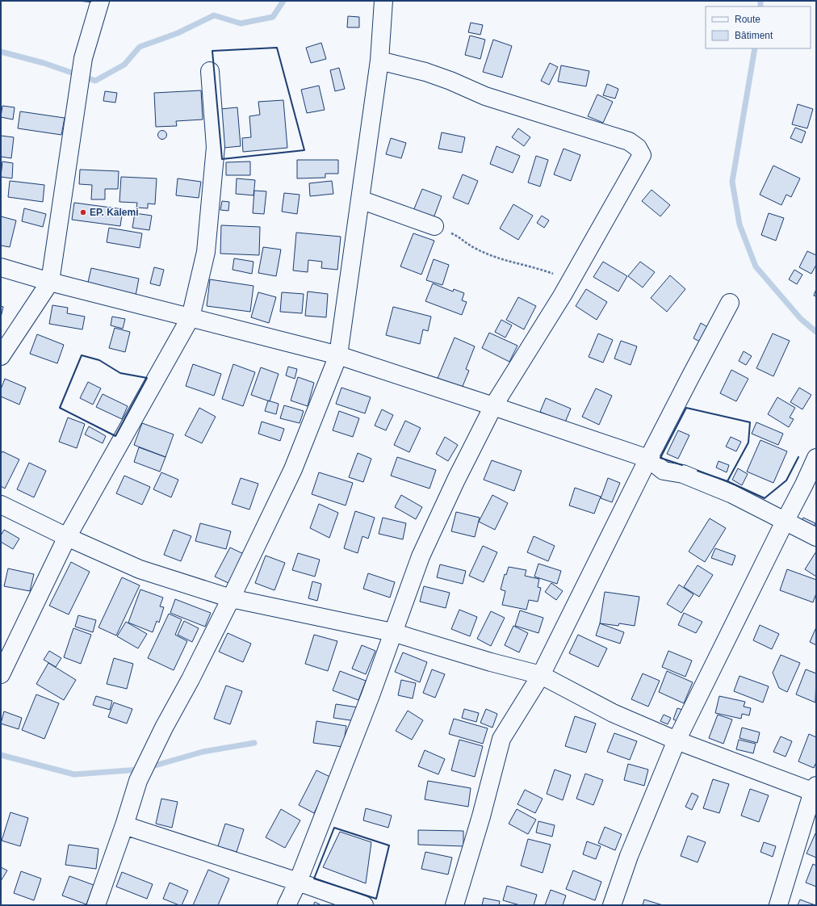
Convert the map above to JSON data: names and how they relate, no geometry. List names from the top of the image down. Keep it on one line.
{"places":["EP. Kalemi"],"legend":["Route","Bâtiment"]}
